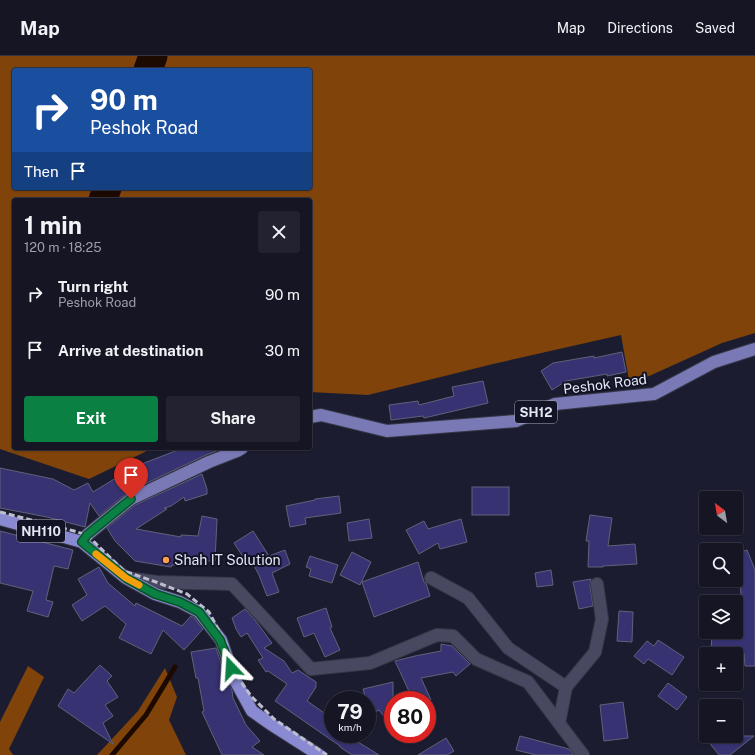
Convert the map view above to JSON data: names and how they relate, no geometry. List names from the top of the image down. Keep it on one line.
{"streets":{"highway":["NH110"],"main road":["Peshok Road","SH12"]},"places":["Shah IT Solution"],"north":"top left","page":{"header":"Map","nav":["Map","Directions","Saved"],"turn":["90 m","Peshok Road"],"then":"Then","heading":["1 min","120 m · 18:25"],"list":[{"name":"Turn right","note":"Peshok Road","value":"90 m"},{"name":"Arrive at destination","value":"30 m"}],"buttons":["Exit","Share"],"map_buttons":["+","−"],"speed":"79 km/h","limit":"80"}}
